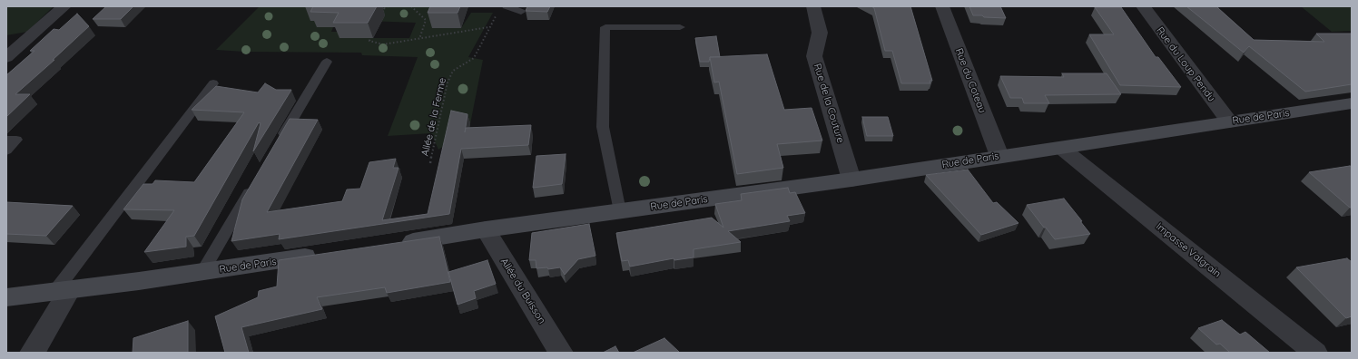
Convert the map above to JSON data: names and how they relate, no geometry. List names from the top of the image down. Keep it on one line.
{"streets":{"street":["Rue du Loup Pendu","Rue du Coteau","Rue de la Couture","Rue de Paris","Impasse Valgrain","Allée du Buisson"],"path":["Allée de la Ferme"]},"crossings":[["Rue du Loup Pendu","Rue de Paris"],["Rue du Coteau","Rue de Paris"],["Rue de la Couture","Rue de Paris"],["Rue de Paris","Impasse Valgrain"],["Rue de Paris","Allée du Buisson"]]}
